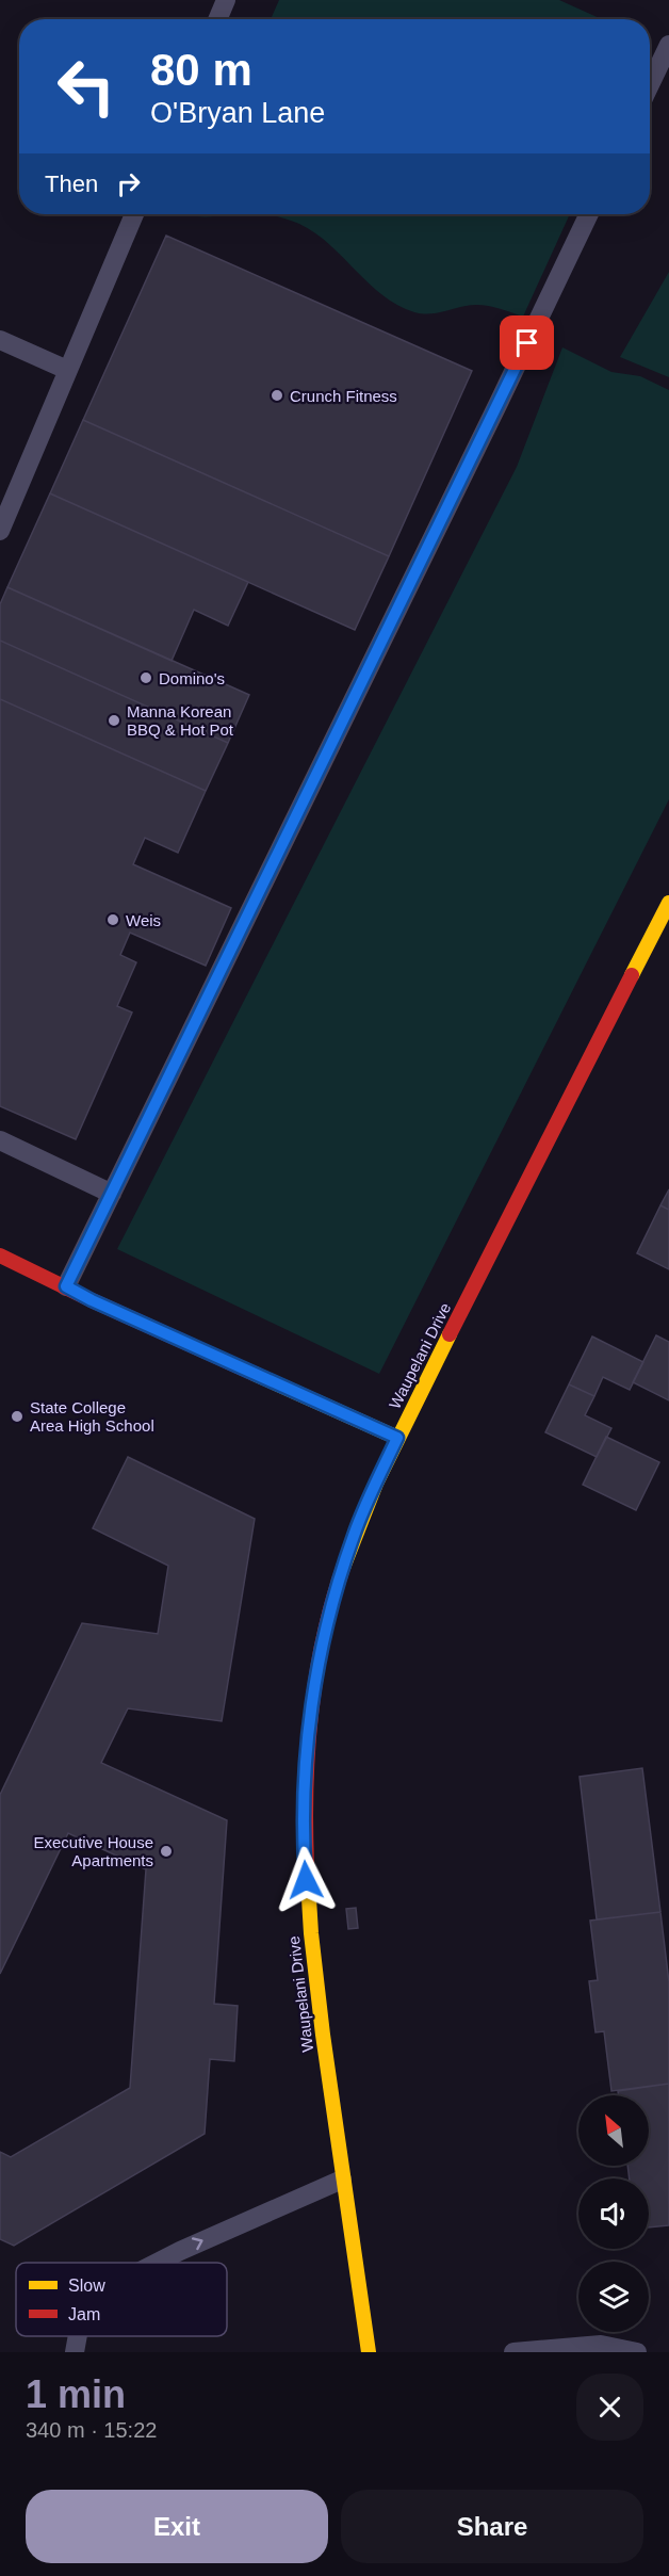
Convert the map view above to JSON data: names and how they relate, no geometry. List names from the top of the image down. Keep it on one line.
{"streets":{"street":["Waupelani Drive"]},"places":["Crunch Fitness","Domino's","Manna Korean BBQ & Hot Pot","Weis","State College Area High School","Executive House Apartments"],"legend":["Slow","Jam"],"north":"top left","page":{"turn":["80 m","O'Bryan Lane"],"then":"Then","heading":["1 min","340 m · 15:22"],"buttons":["Exit","Share"]}}
